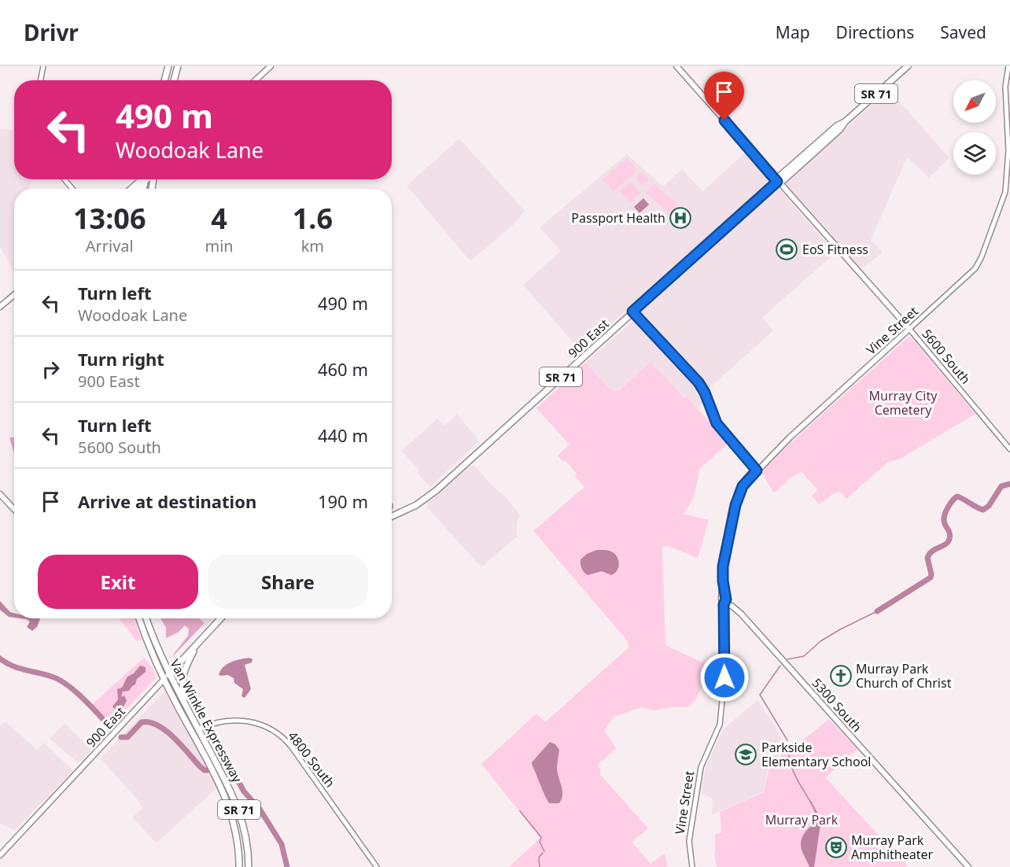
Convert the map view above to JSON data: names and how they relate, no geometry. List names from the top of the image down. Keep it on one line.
{"streets":{"main road":["SR 71","Vine Street","900 East","5600 South","5300 South","Van Winkle Expressway"],"street":["4800 South"]},"crossings":[["SR 71","900 East"],["SR 71","Van Winkle Expressway"],["Vine Street","5600 South"],["Vine Street","5300 South"],["900 East","5600 South"],["900 East","Van Winkle Expressway"],["Van Winkle Expressway","4800 South"]],"parks":["Murray City Cemetery","Murray Park"],"places":{"hospital":["Passport Health"],"sports":["EoS Fitness"],"church":["Murray Park Church of Christ"],"school or university":["Parkside Elementary School"],"theatre":["Murray Park Amphitheater"]},"north":"bottom left","page":{"header":"Drivr","nav":["Map","Directions","Saved"],"turn":["490 m","Woodoak Lane"],"eta":["13:06","Arrival","4","min","1.6","km"],"list":[{"name":"Turn left","note":"Woodoak Lane","value":"490 m"},{"name":"Turn right","note":"900 East","value":"460 m"},{"name":"Turn left","note":"5600 South","value":"440 m"},{"name":"Arrive at destination","value":"190 m"}],"buttons":["Exit","Share"]}}
